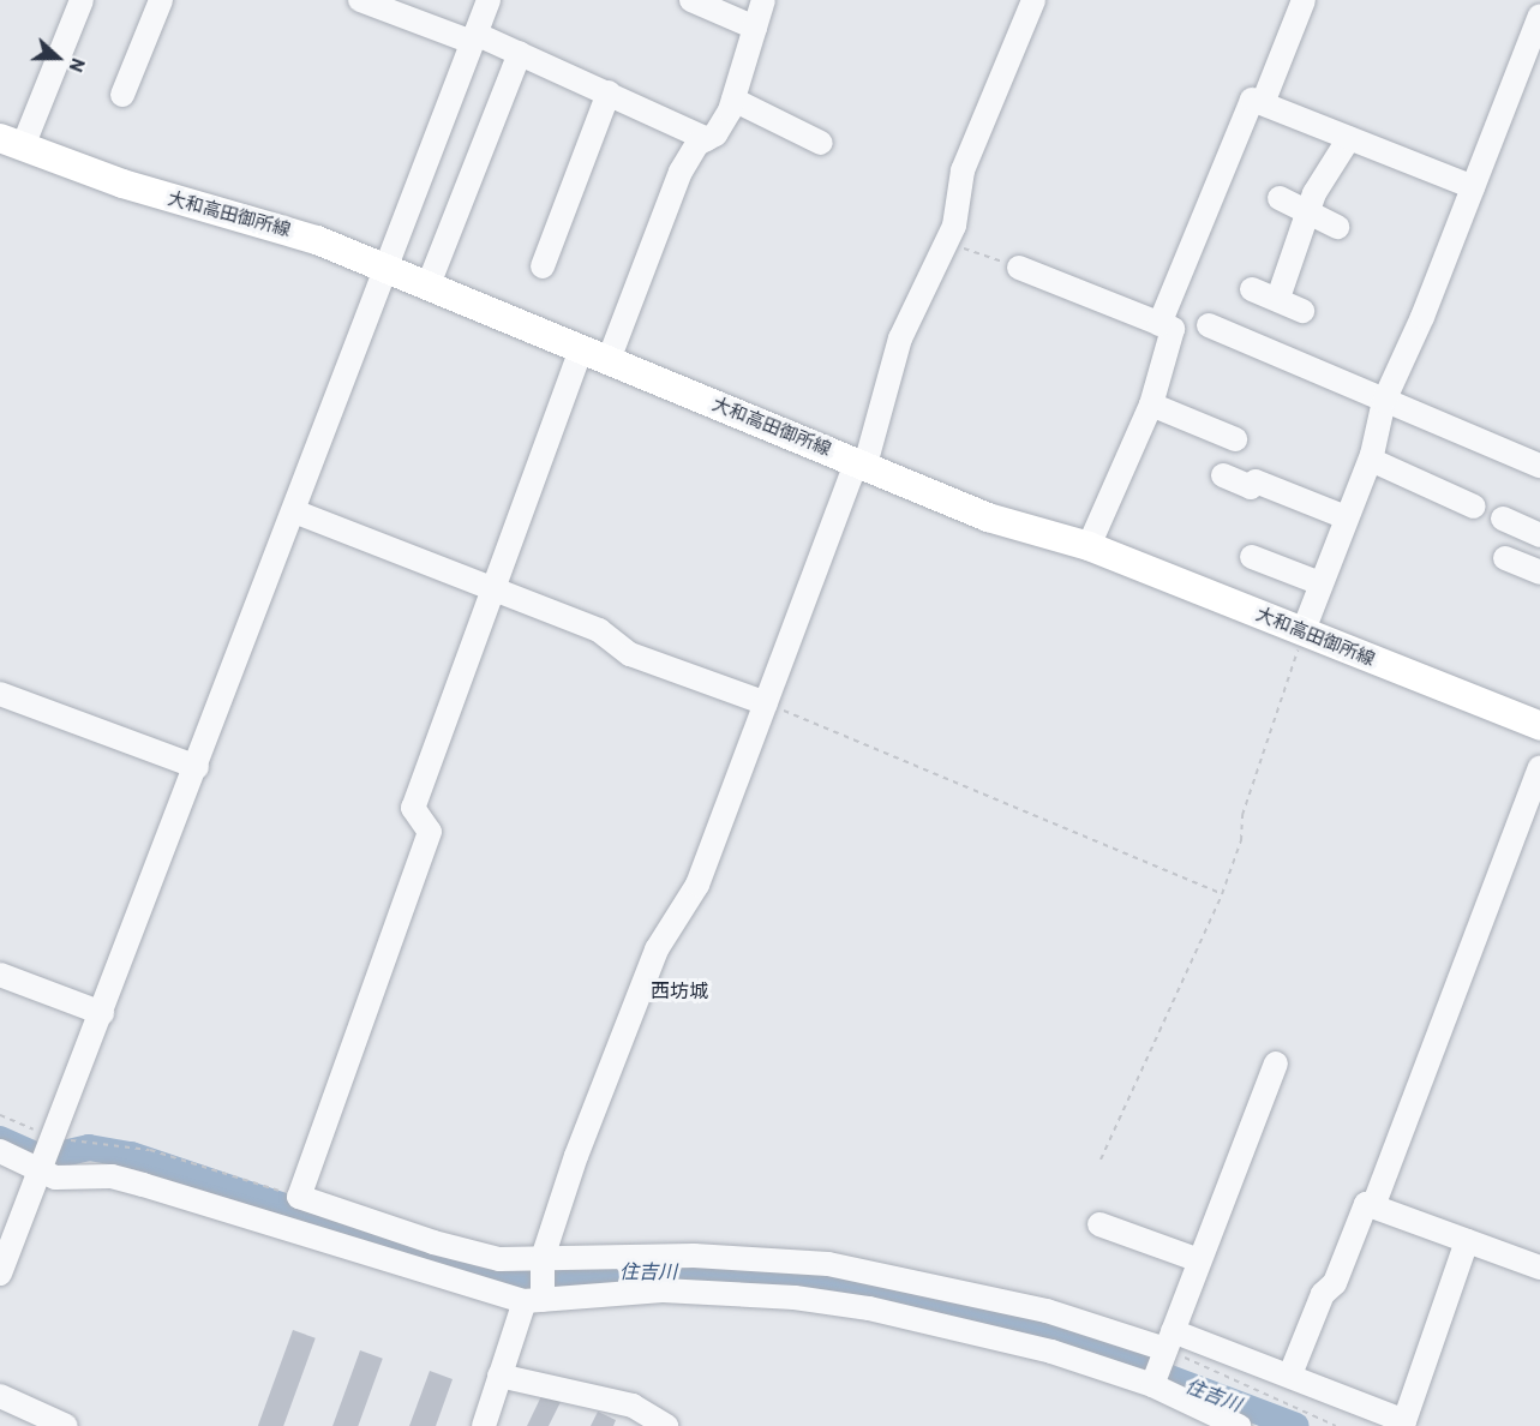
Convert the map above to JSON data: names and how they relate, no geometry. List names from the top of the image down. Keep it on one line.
{"streets":{"main road":["大和高田御所線"]},"districts":["西坊城"],"water":["住吉川"],"north":"right"}
